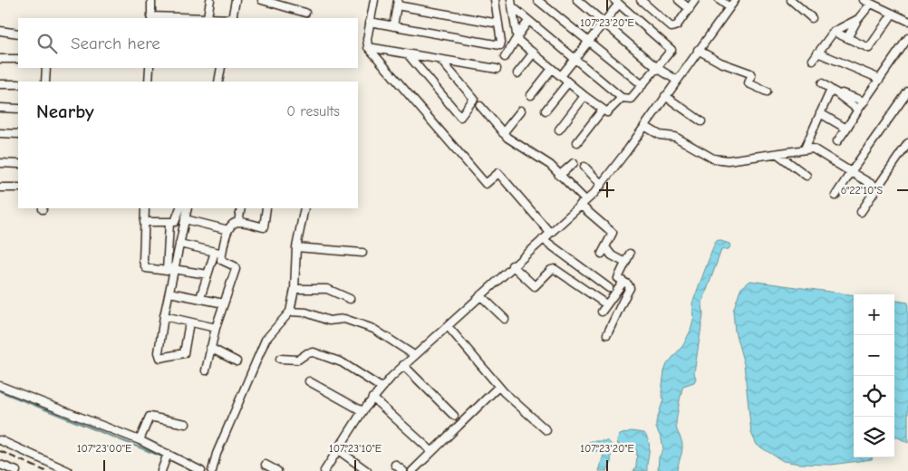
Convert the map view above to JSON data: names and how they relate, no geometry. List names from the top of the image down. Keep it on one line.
{"page":{"search":"Search here","heading":["Nearby","0 results"],"map_buttons":["+","−"]},"coordinates":["107°23'20\"E","6°22'10\"S","107°23'00\"E","107°23'10\"E"]}
